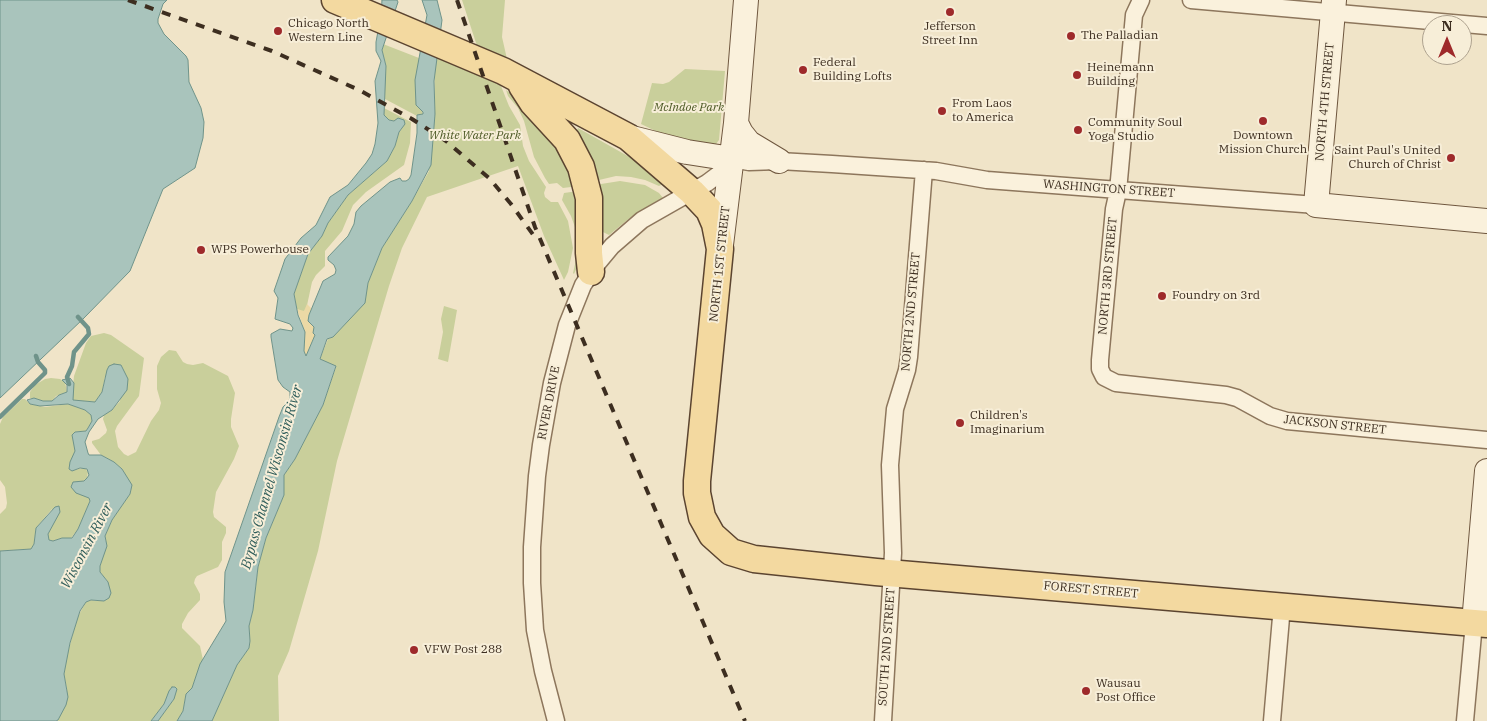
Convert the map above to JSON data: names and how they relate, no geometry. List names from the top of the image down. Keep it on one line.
{"streets":{"main road":["NORTH 4TH STREET","WASHINGTON STREET","NORTH 1ST STREET","FOREST STREET"],"street":["NORTH 3RD STREET","NORTH 2ND STREET","RIVER DRIVE","JACKSON STREET","SOUTH 2ND STREET"]},"crossings":[["NORTH 4TH STREET","WASHINGTON STREET"],["WASHINGTON STREET","NORTH 1ST STREET"],["WASHINGTON STREET","NORTH 3RD STREET"],["WASHINGTON STREET","NORTH 2ND STREET"],["WASHINGTON STREET","RIVER DRIVE"],["NORTH 1ST STREET","RIVER DRIVE"],["NORTH 1ST STREET","FOREST STREET"],["NORTH 3RD STREET","JACKSON STREET"],["NORTH 2ND STREET","FOREST STREET"],["NORTH 2ND STREET","SOUTH 2ND STREET"],["FOREST STREET","SOUTH 2ND STREET"]],"water":["Bypass Channel Wisconsin River","Wisconsin River"],"parks":["McIndoe Park","White Water Park"],"places":["Jefferson Street Inn","Chicago North Western Line","The Palladian","Federal Building Lofts","Heinemann Building","From Laos to America","Downtown Mission Church","Community Soul Yoga Studio","Saint Paul's United Church of Christ","WPS Powerhouse","Foundry on 3rd","Children's Imaginarium","VFW Post 288","Wausau Post Office"],"north":"top"}
